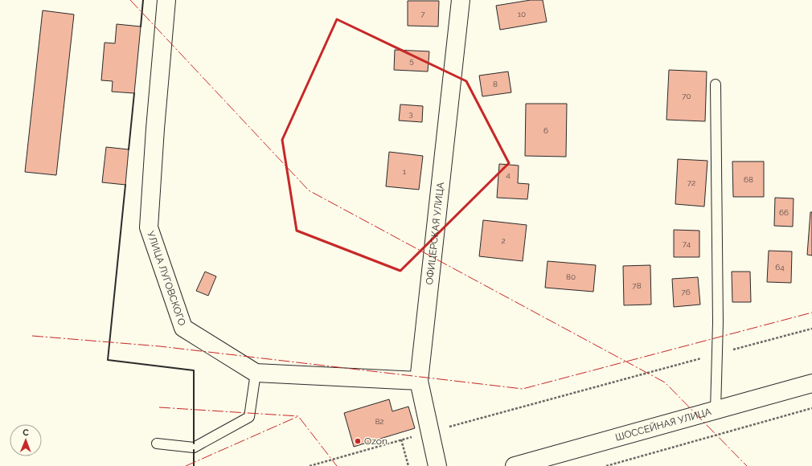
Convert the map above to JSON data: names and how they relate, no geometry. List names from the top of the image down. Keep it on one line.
{"streets":{"main road":["ОФИЦЕРСКАЯ УЛИЦА","УЛИЦА ЛУГОВСКОГО","ШОССЕЙНАЯ УЛИЦА"]},"crossings":[["ОФИЦЕРСКАЯ УЛИЦА","УЛИЦА ЛУГОВСКОГО"]],"places":["Ozon"],"house_numbers":["7","10","5","8","70","3","6","1","4","68","72","66","2","74","64","80","78","76","82"],"north":"top"}
